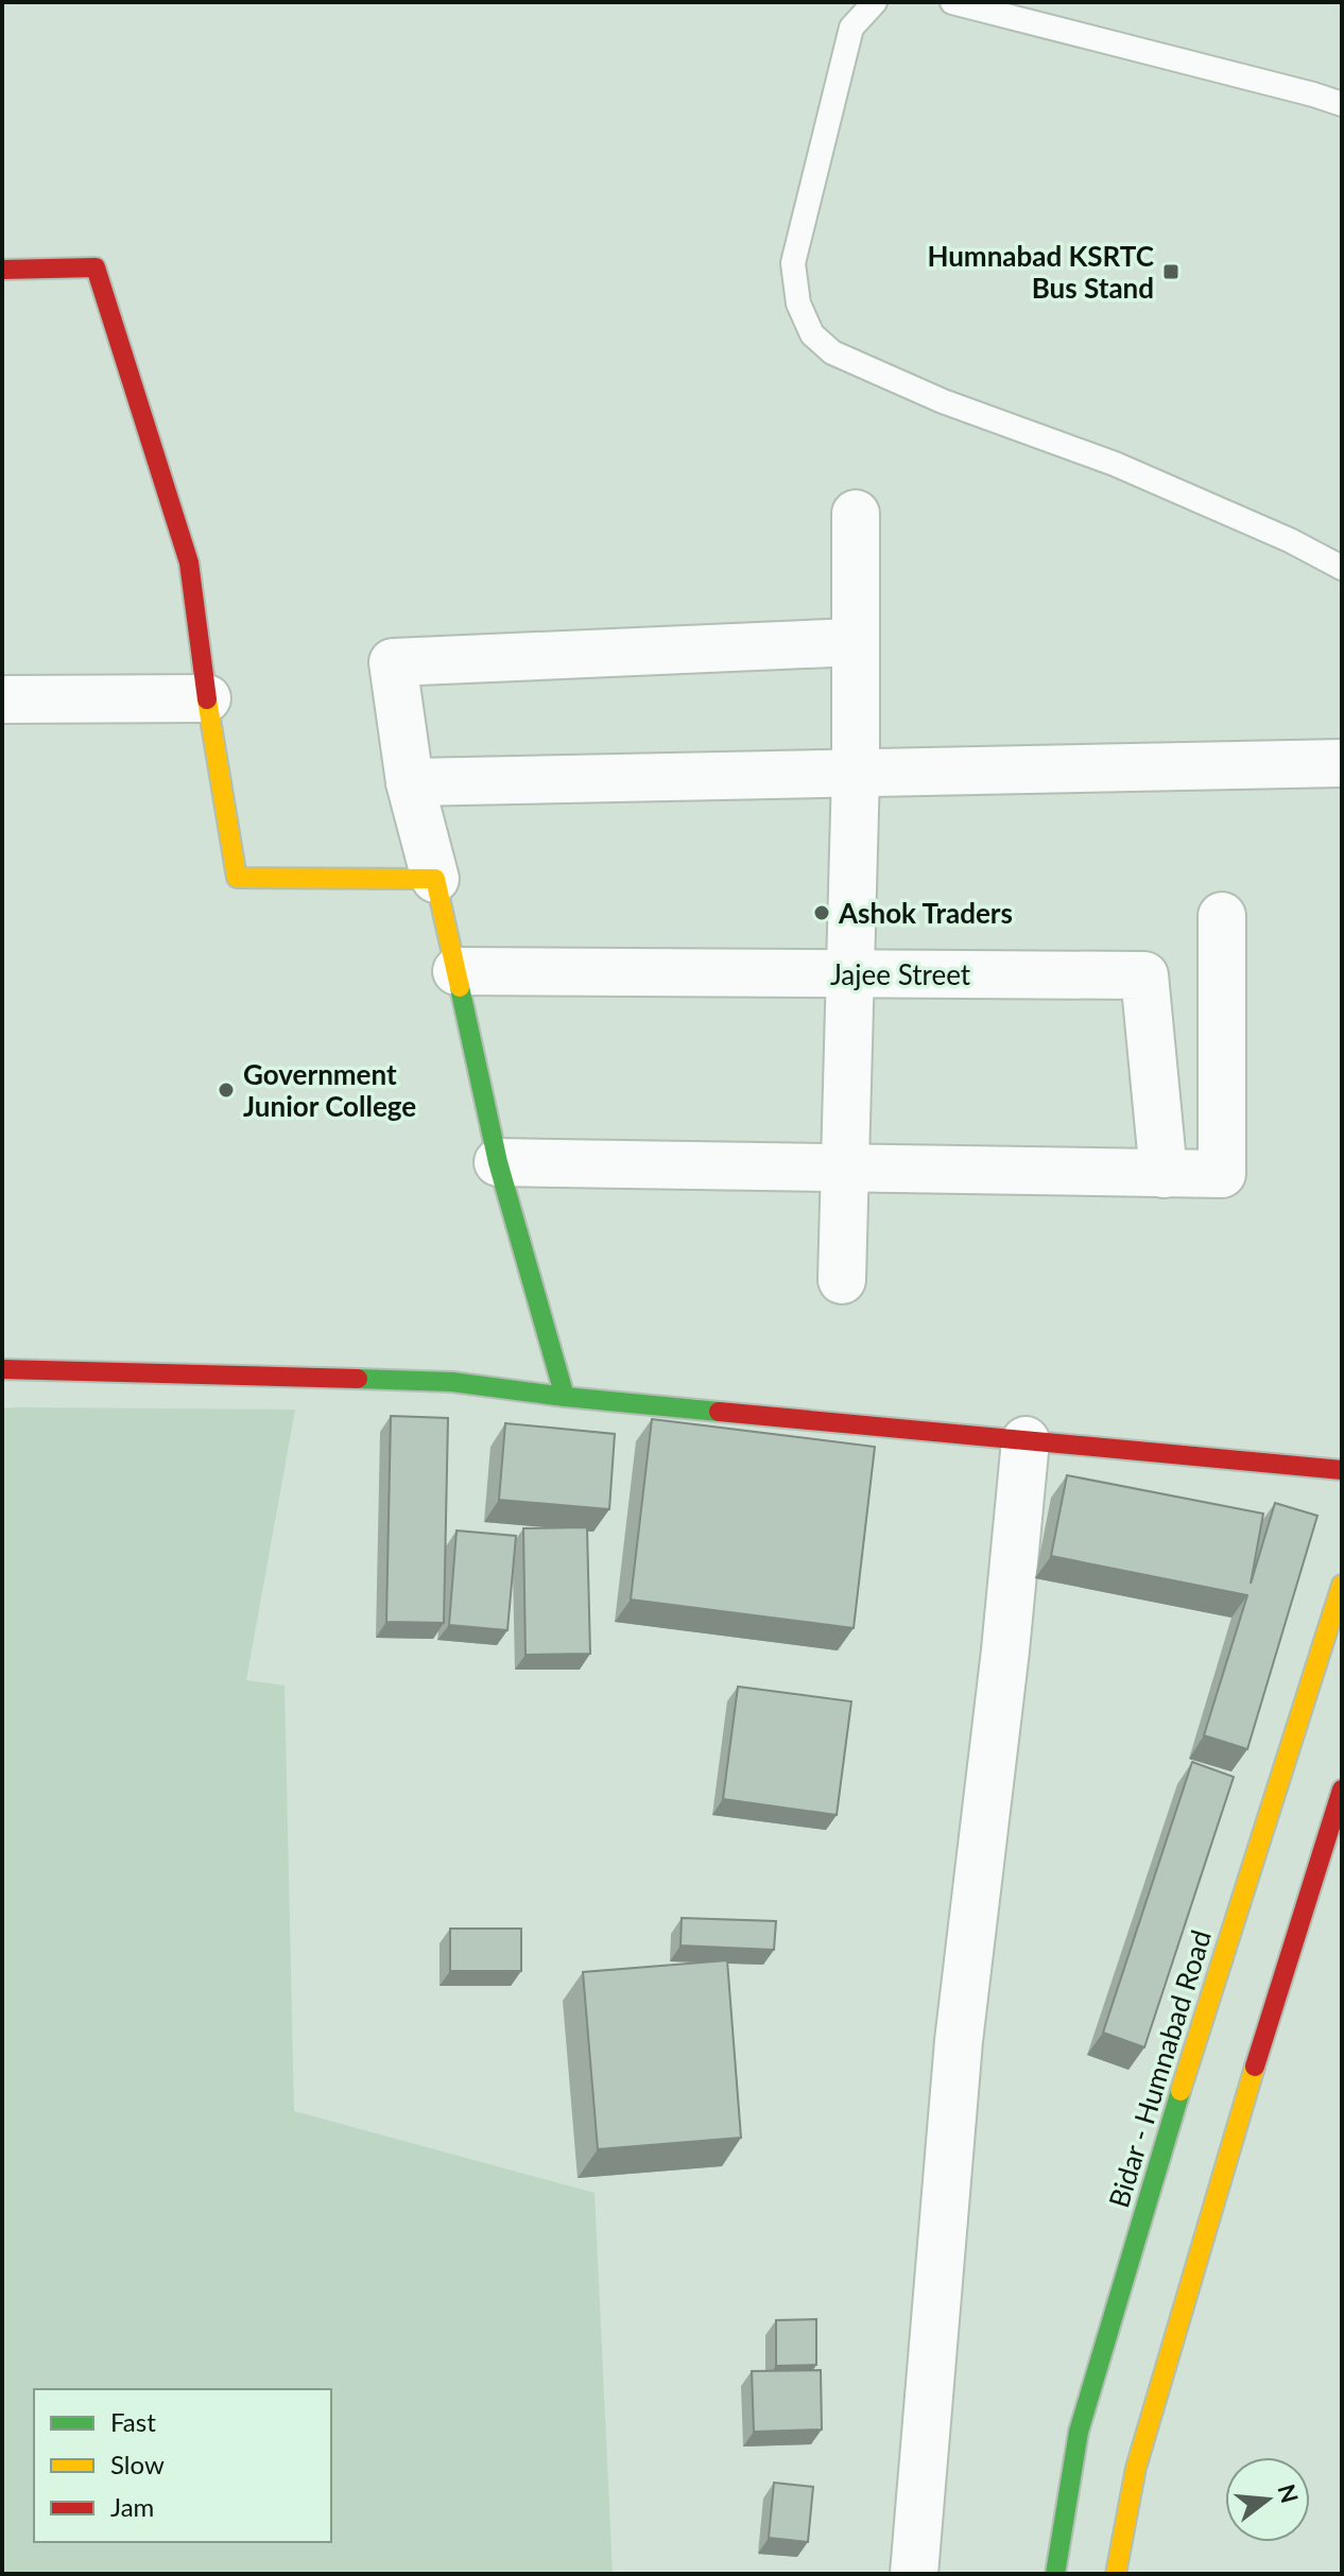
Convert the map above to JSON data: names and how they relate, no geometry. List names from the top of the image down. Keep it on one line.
{"streets":{"street":["Jajee Street","Bidar - Humnabad Road"]},"places":{"transit":["Humnabad KSRTC Bus Stand"],"other":["Ashok Traders","Government Junior College"]},"legend":["Fast","Slow","Jam"],"north":"right"}
